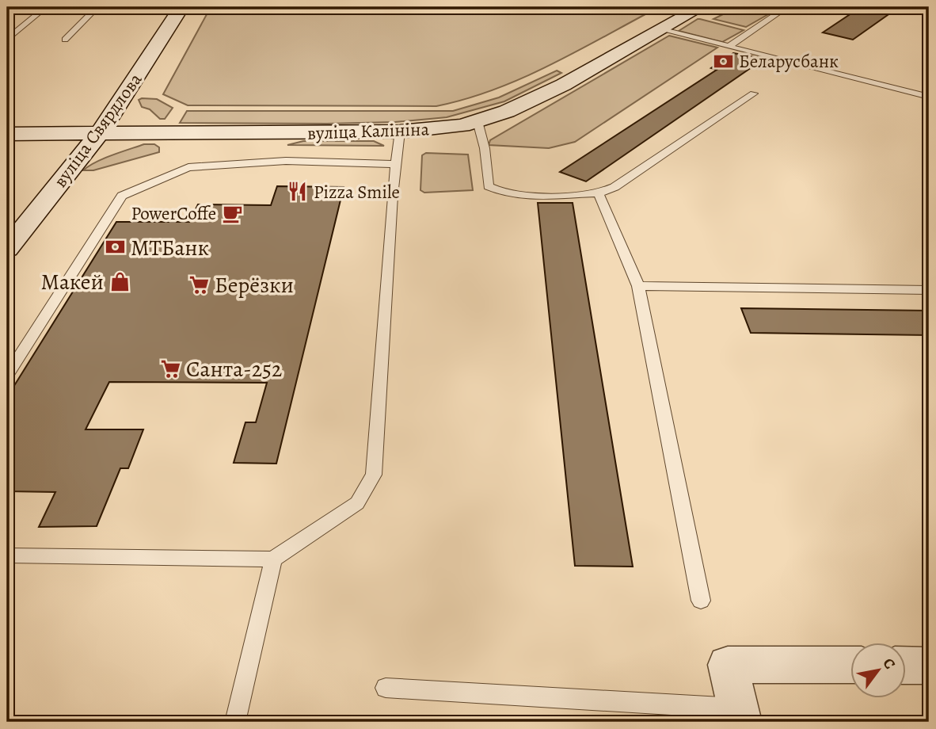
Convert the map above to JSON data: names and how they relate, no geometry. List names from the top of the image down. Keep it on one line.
{"streets":{"main road":["вуліца Свярдлова","вуліца Калініна"]},"crossings":[["вуліца Свярдлова","вуліца Калініна"]],"places":{"bank":["Беларусбанк","МТБанк"],"restaurant":["Pizza Smile"],"cafe":["PowerCoffe"],"shop":["Макей"],"supermarket":["Берёзки","Санта-252"]},"north":"top right"}
